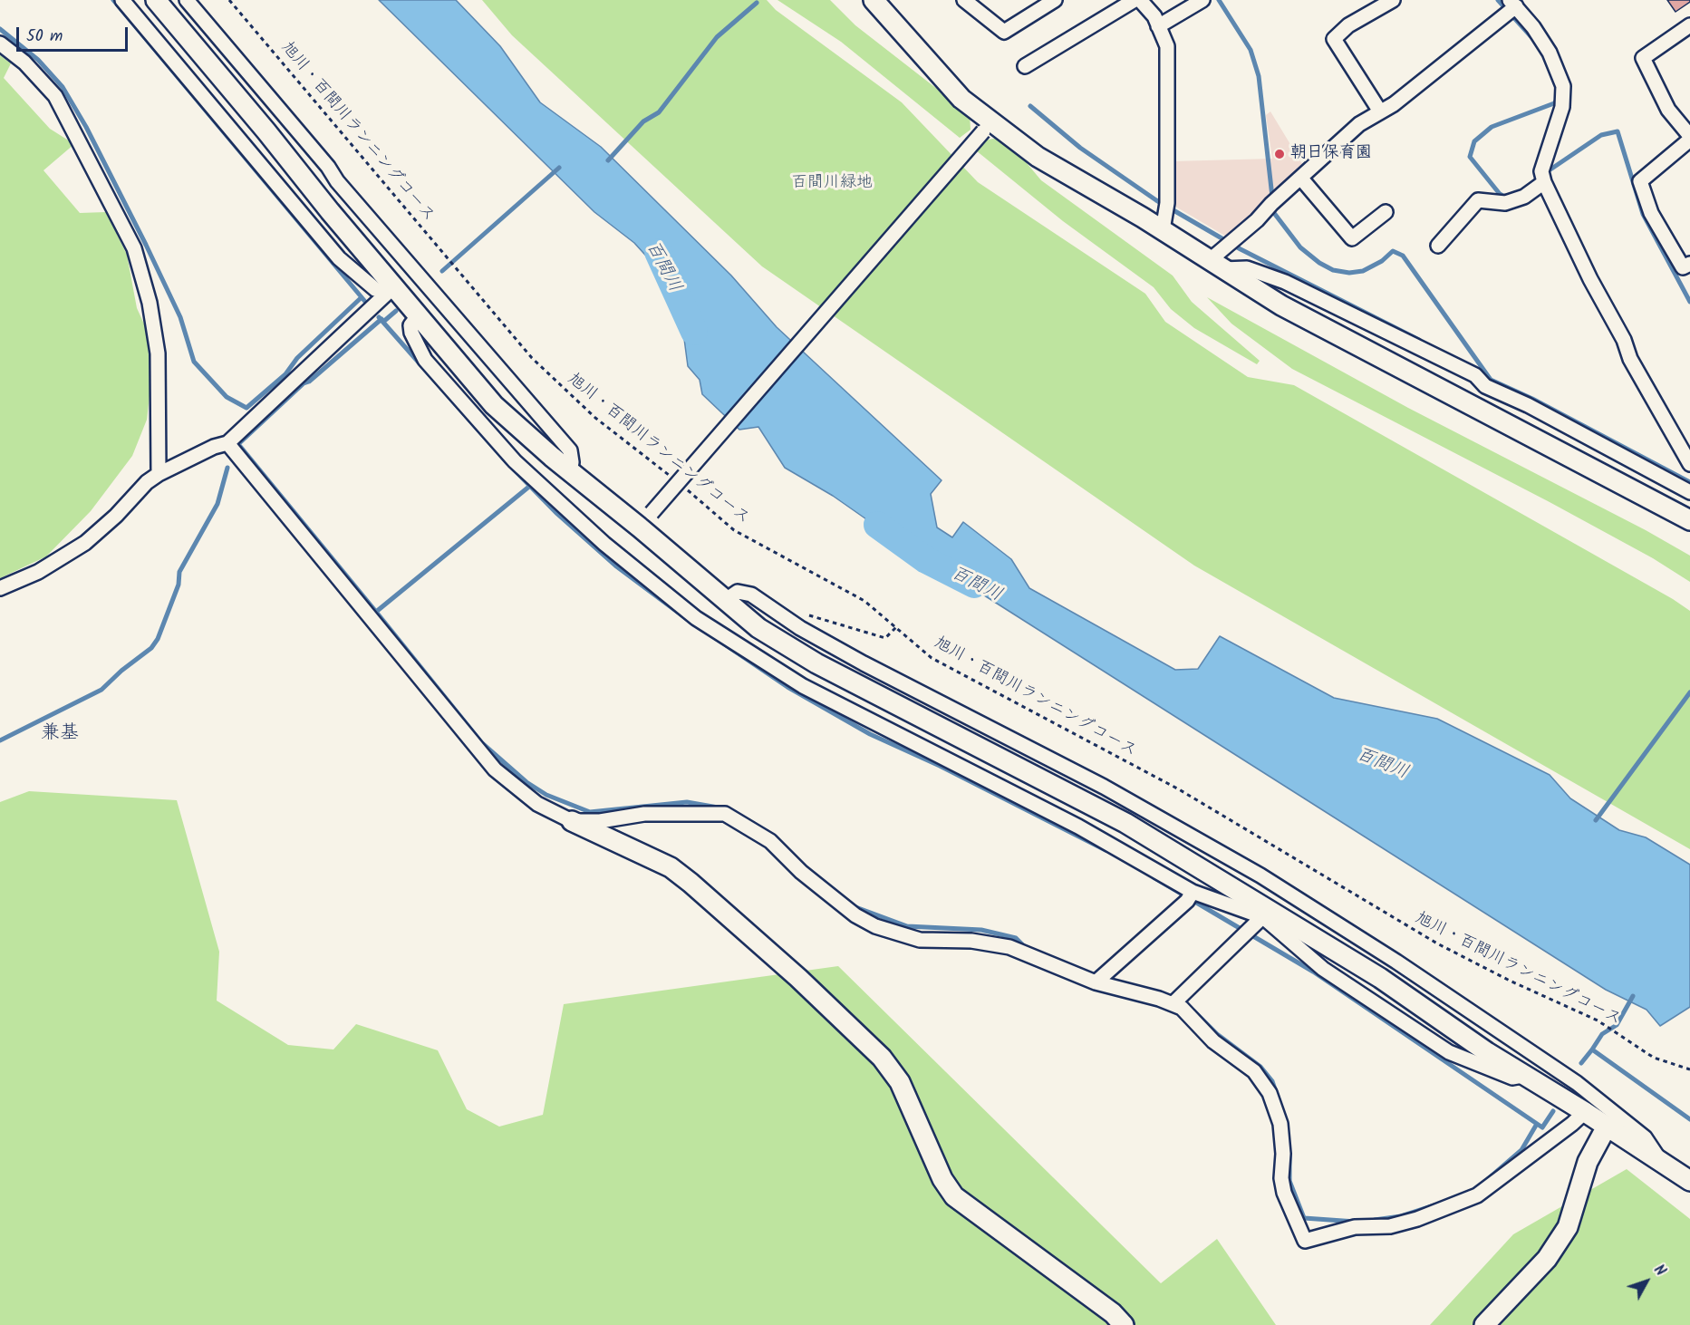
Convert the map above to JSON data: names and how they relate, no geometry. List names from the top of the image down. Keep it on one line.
{"streets":{"path":["旭川・百間川ランニングコース"]},"districts":["兼基"],"water":["百間川"],"parks":["百間川緑地"],"places":["朝日保育園"],"scale_bar":"50 m","north":"top right"}
